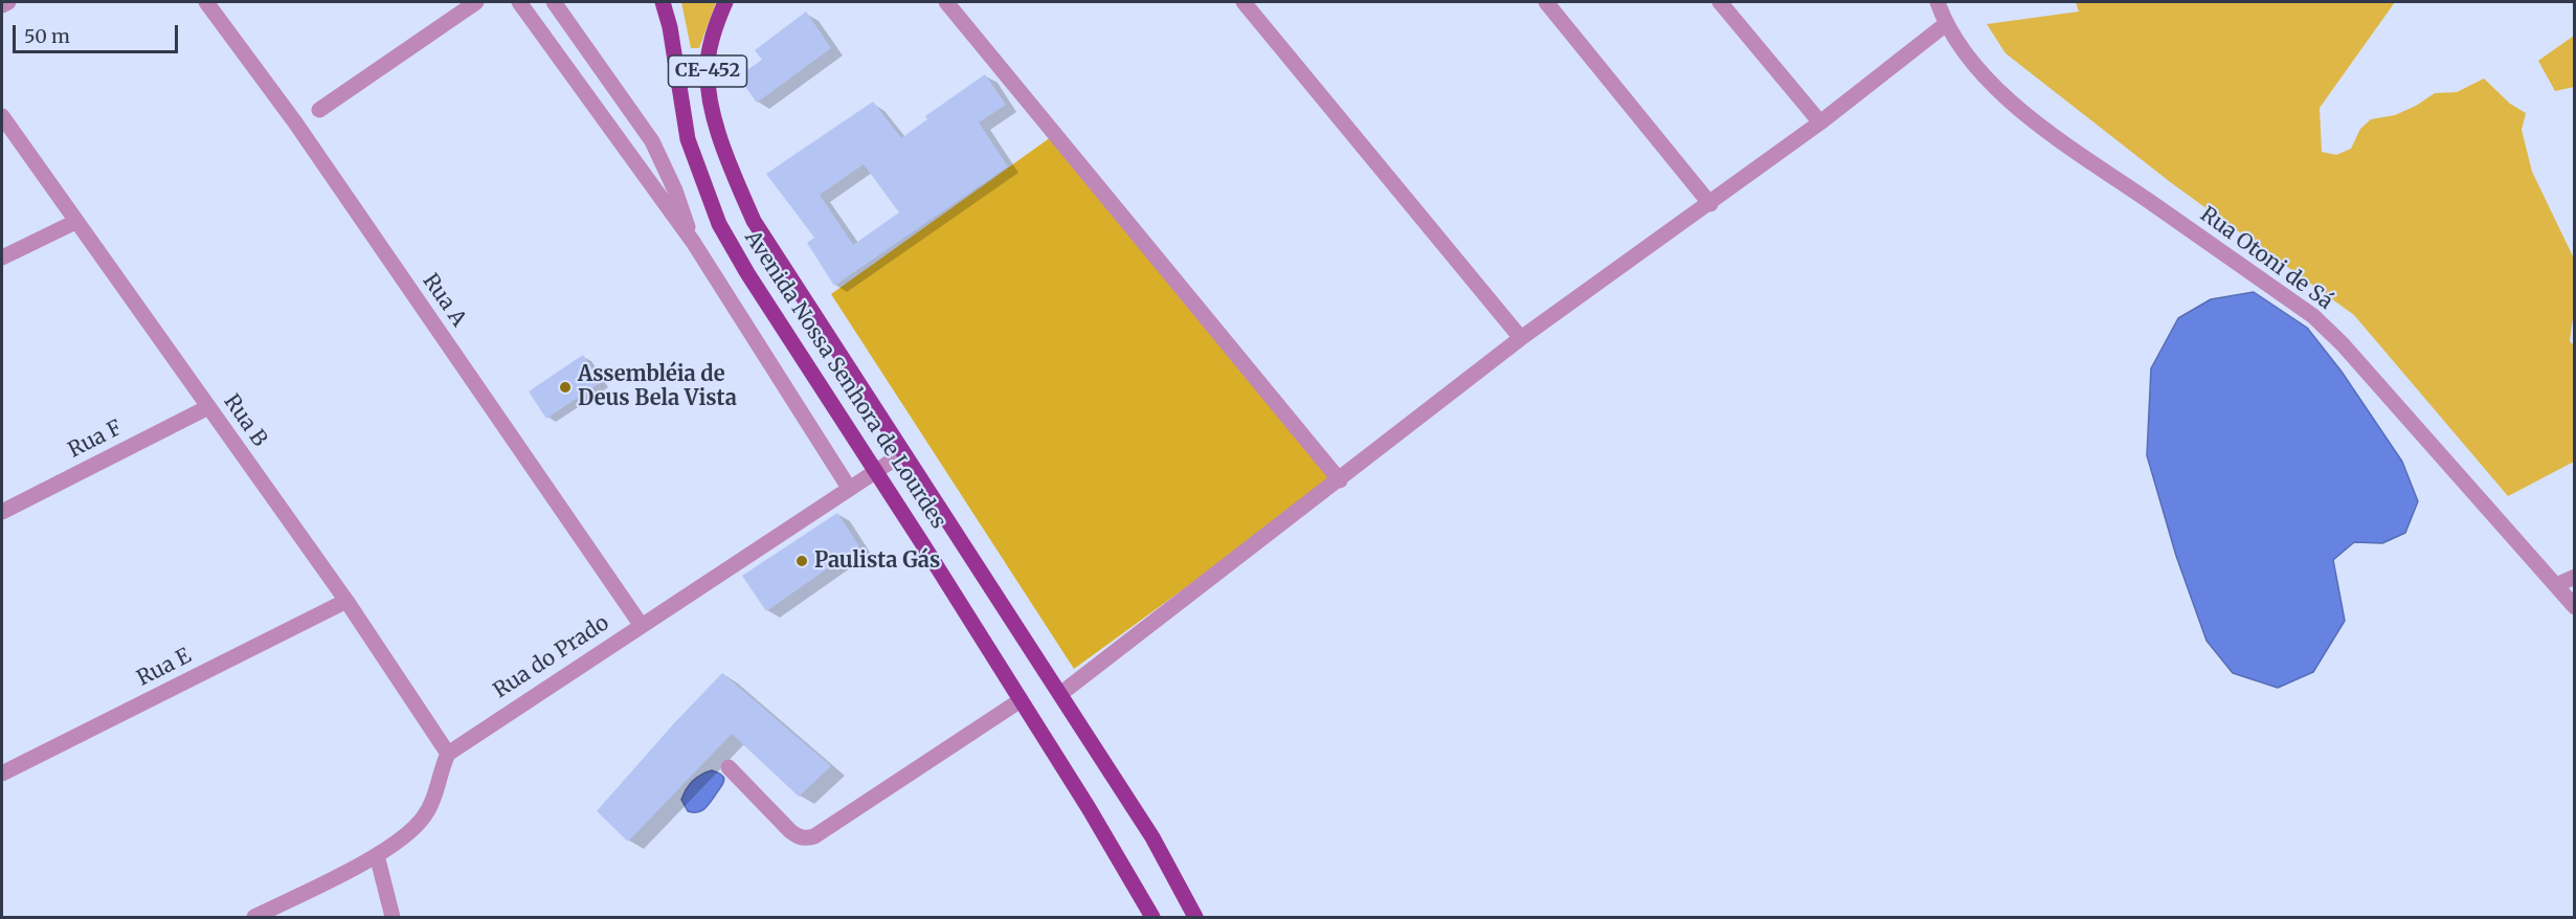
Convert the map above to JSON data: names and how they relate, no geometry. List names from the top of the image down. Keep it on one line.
{"streets":{"main road":["CE-452","Avenida Nossa Senhora de Lourdes"],"street":["Rua Otoni de Sá","Rua A","Rua B","Rua F","Rua do Prado","Rua E"]},"crossings":[["Rua A","Rua do Prado"],["Avenida Nossa Senhora de Lourdes","Rua do Prado"],["Rua B","Rua F"],["Rua B","Rua do Prado"],["Rua B","Rua E"]],"places":["Assembléia de Deus Bela Vista","Paulista Gás"],"scale_bar":"50 m"}
